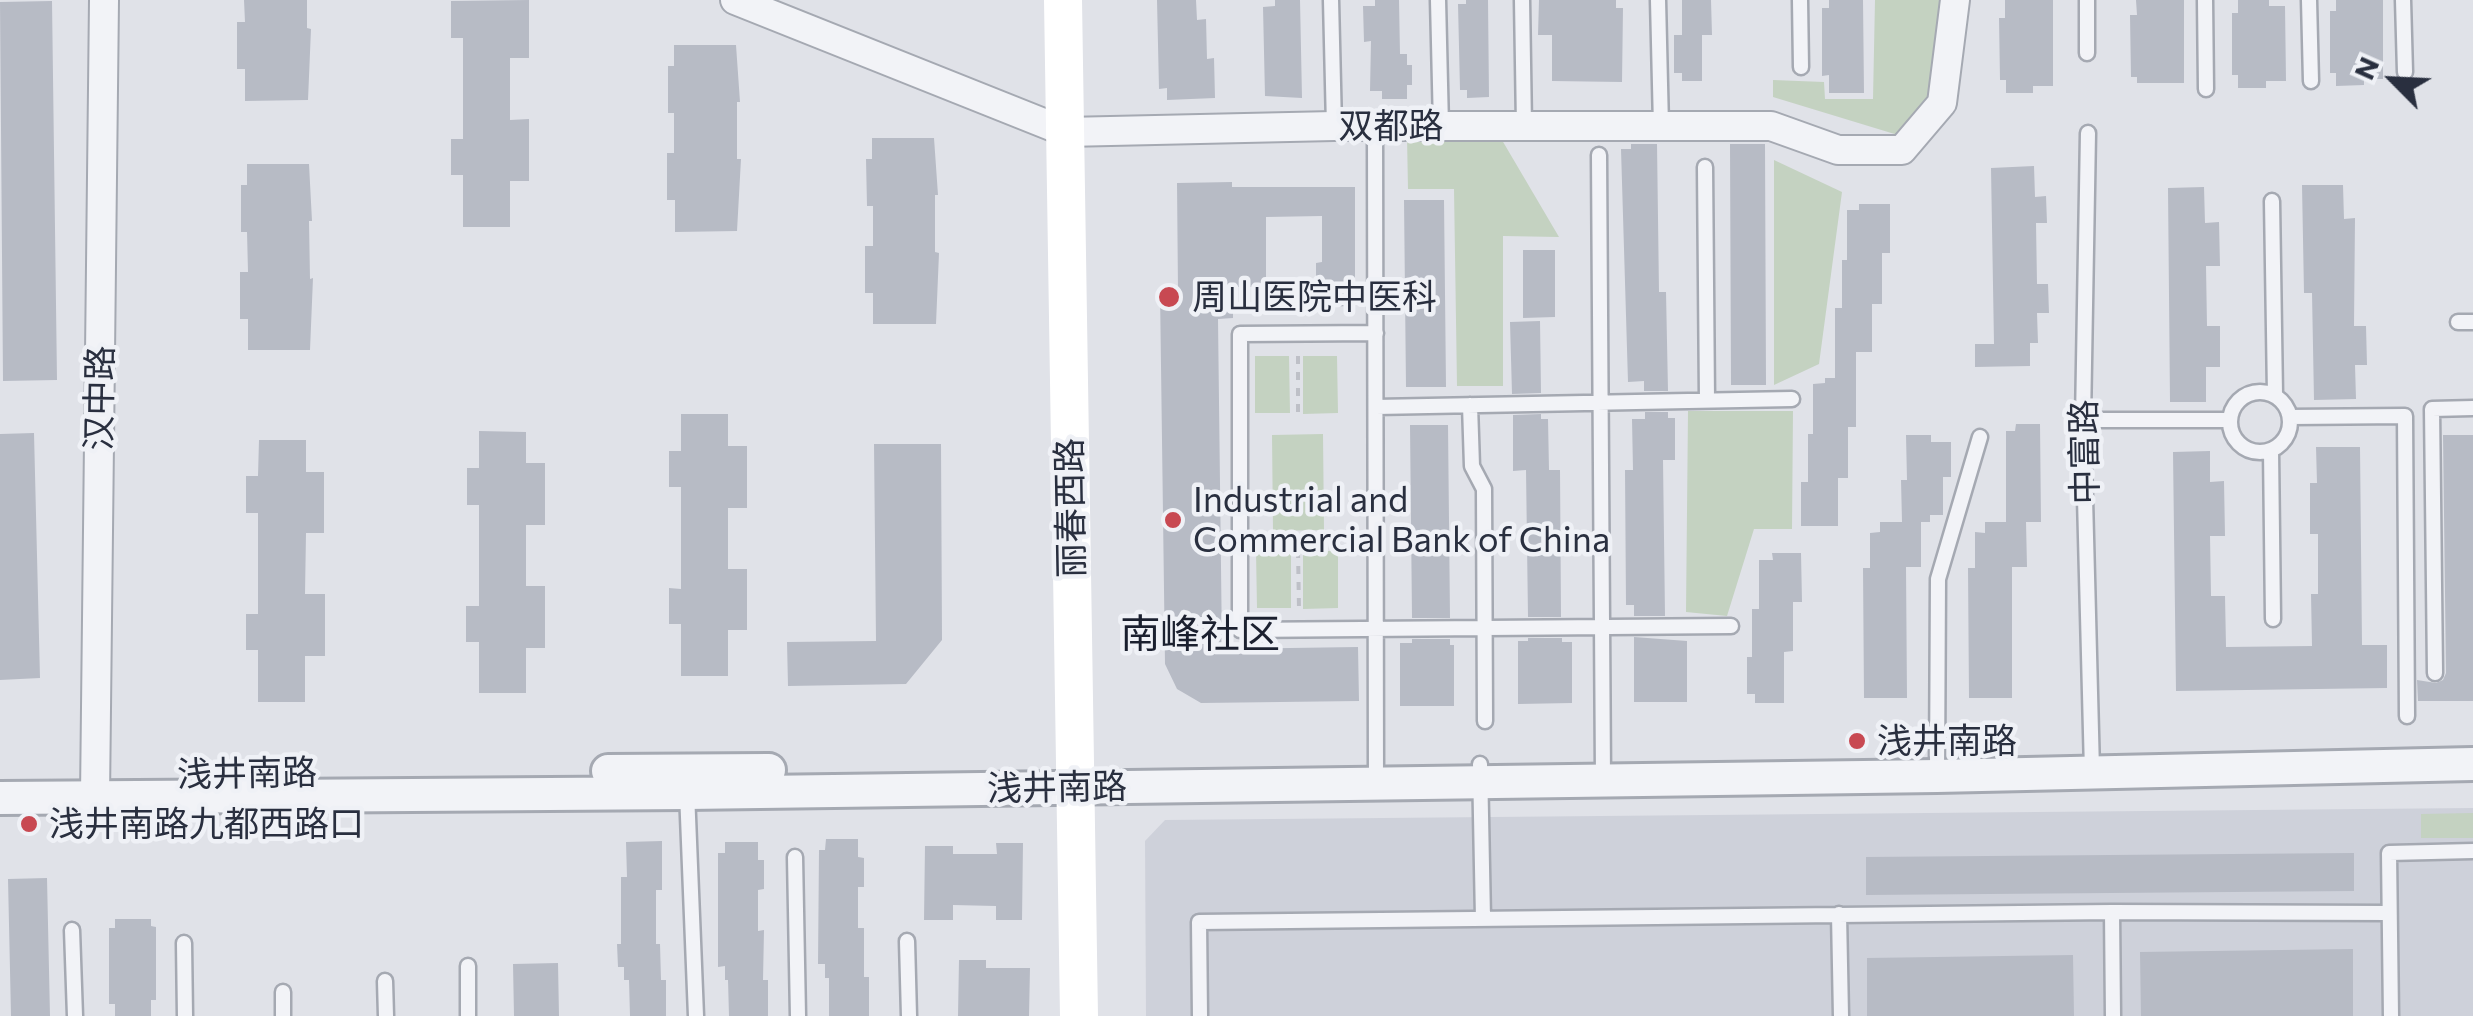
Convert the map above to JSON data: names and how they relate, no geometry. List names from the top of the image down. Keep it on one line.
{"streets":{"main road":["丽春西路"],"street":["双都路","汉中路","浅井南路"],"lane":["中富路"]},"crossings":[["双都路","丽春西路"],["汉中路","浅井南路"],["中富路","浅井南路"],["丽春西路","浅井南路"]],"districts":["南峰社区"],"places":["周山医院中医科","Industrial and Commercial Bank of China","浅井南路","浅井南路九都西路口"],"north":"top left"}
